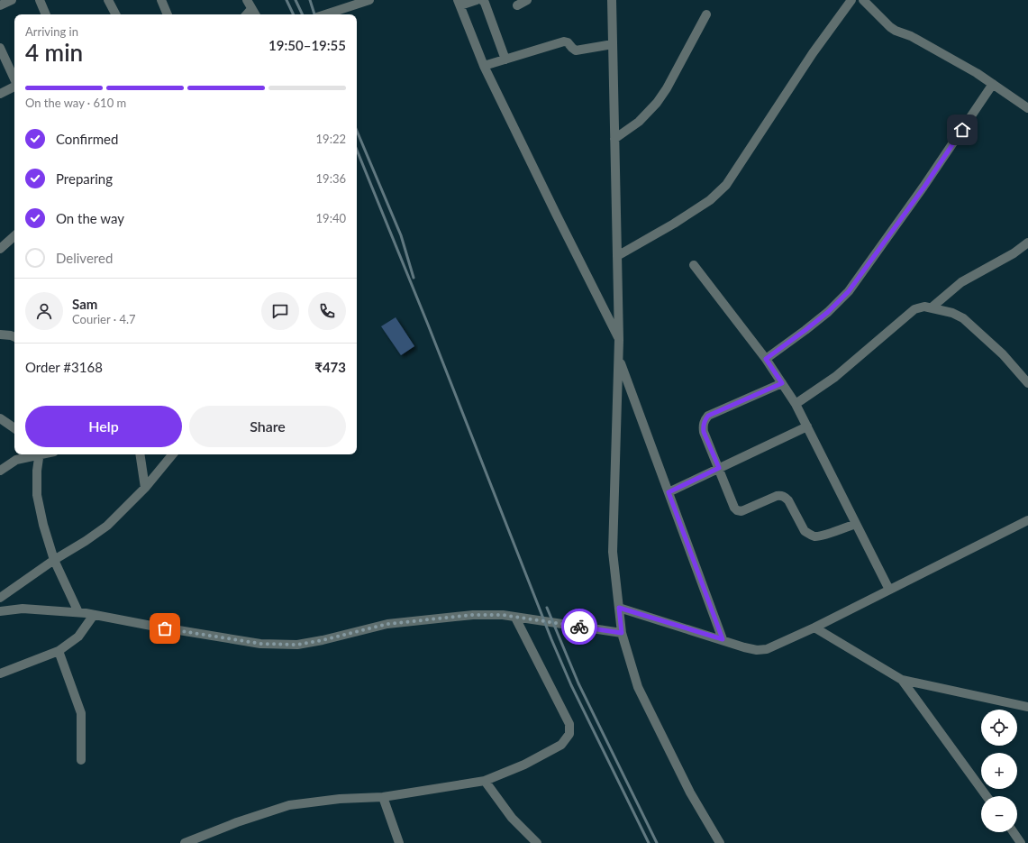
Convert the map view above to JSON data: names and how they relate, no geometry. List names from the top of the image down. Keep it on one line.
{"page":{"heading":["4 min","Arriving in","19:50–19:55"],"panel":["Sam","Courier · 4.7","Order #3168","₹473"],"bar":"On the way · 610 m","list":[["Confirmed","19:22"],["Preparing","19:36"],["On the way","19:40"],"Delivered"],"buttons":["Help","Share"],"map_buttons":["+","−"]}}
